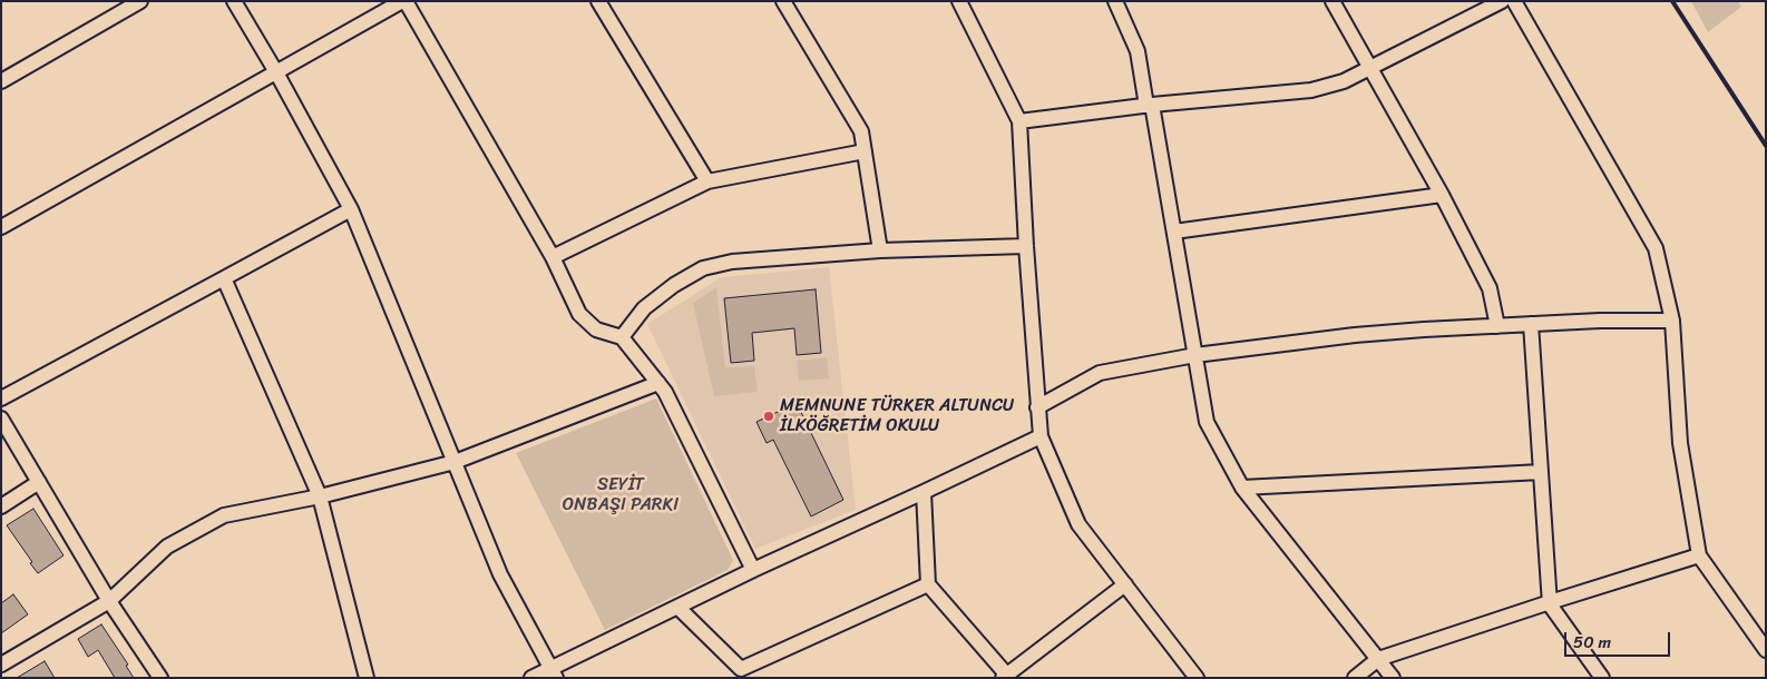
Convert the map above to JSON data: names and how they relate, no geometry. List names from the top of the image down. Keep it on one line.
{"parks":["SEYİT ONBAŞI PARKI"],"places":["MEMNUNE TÜRKER ALTUNCU İLKÖĞRETİM OKULU"],"scale_bar":"50 m"}
